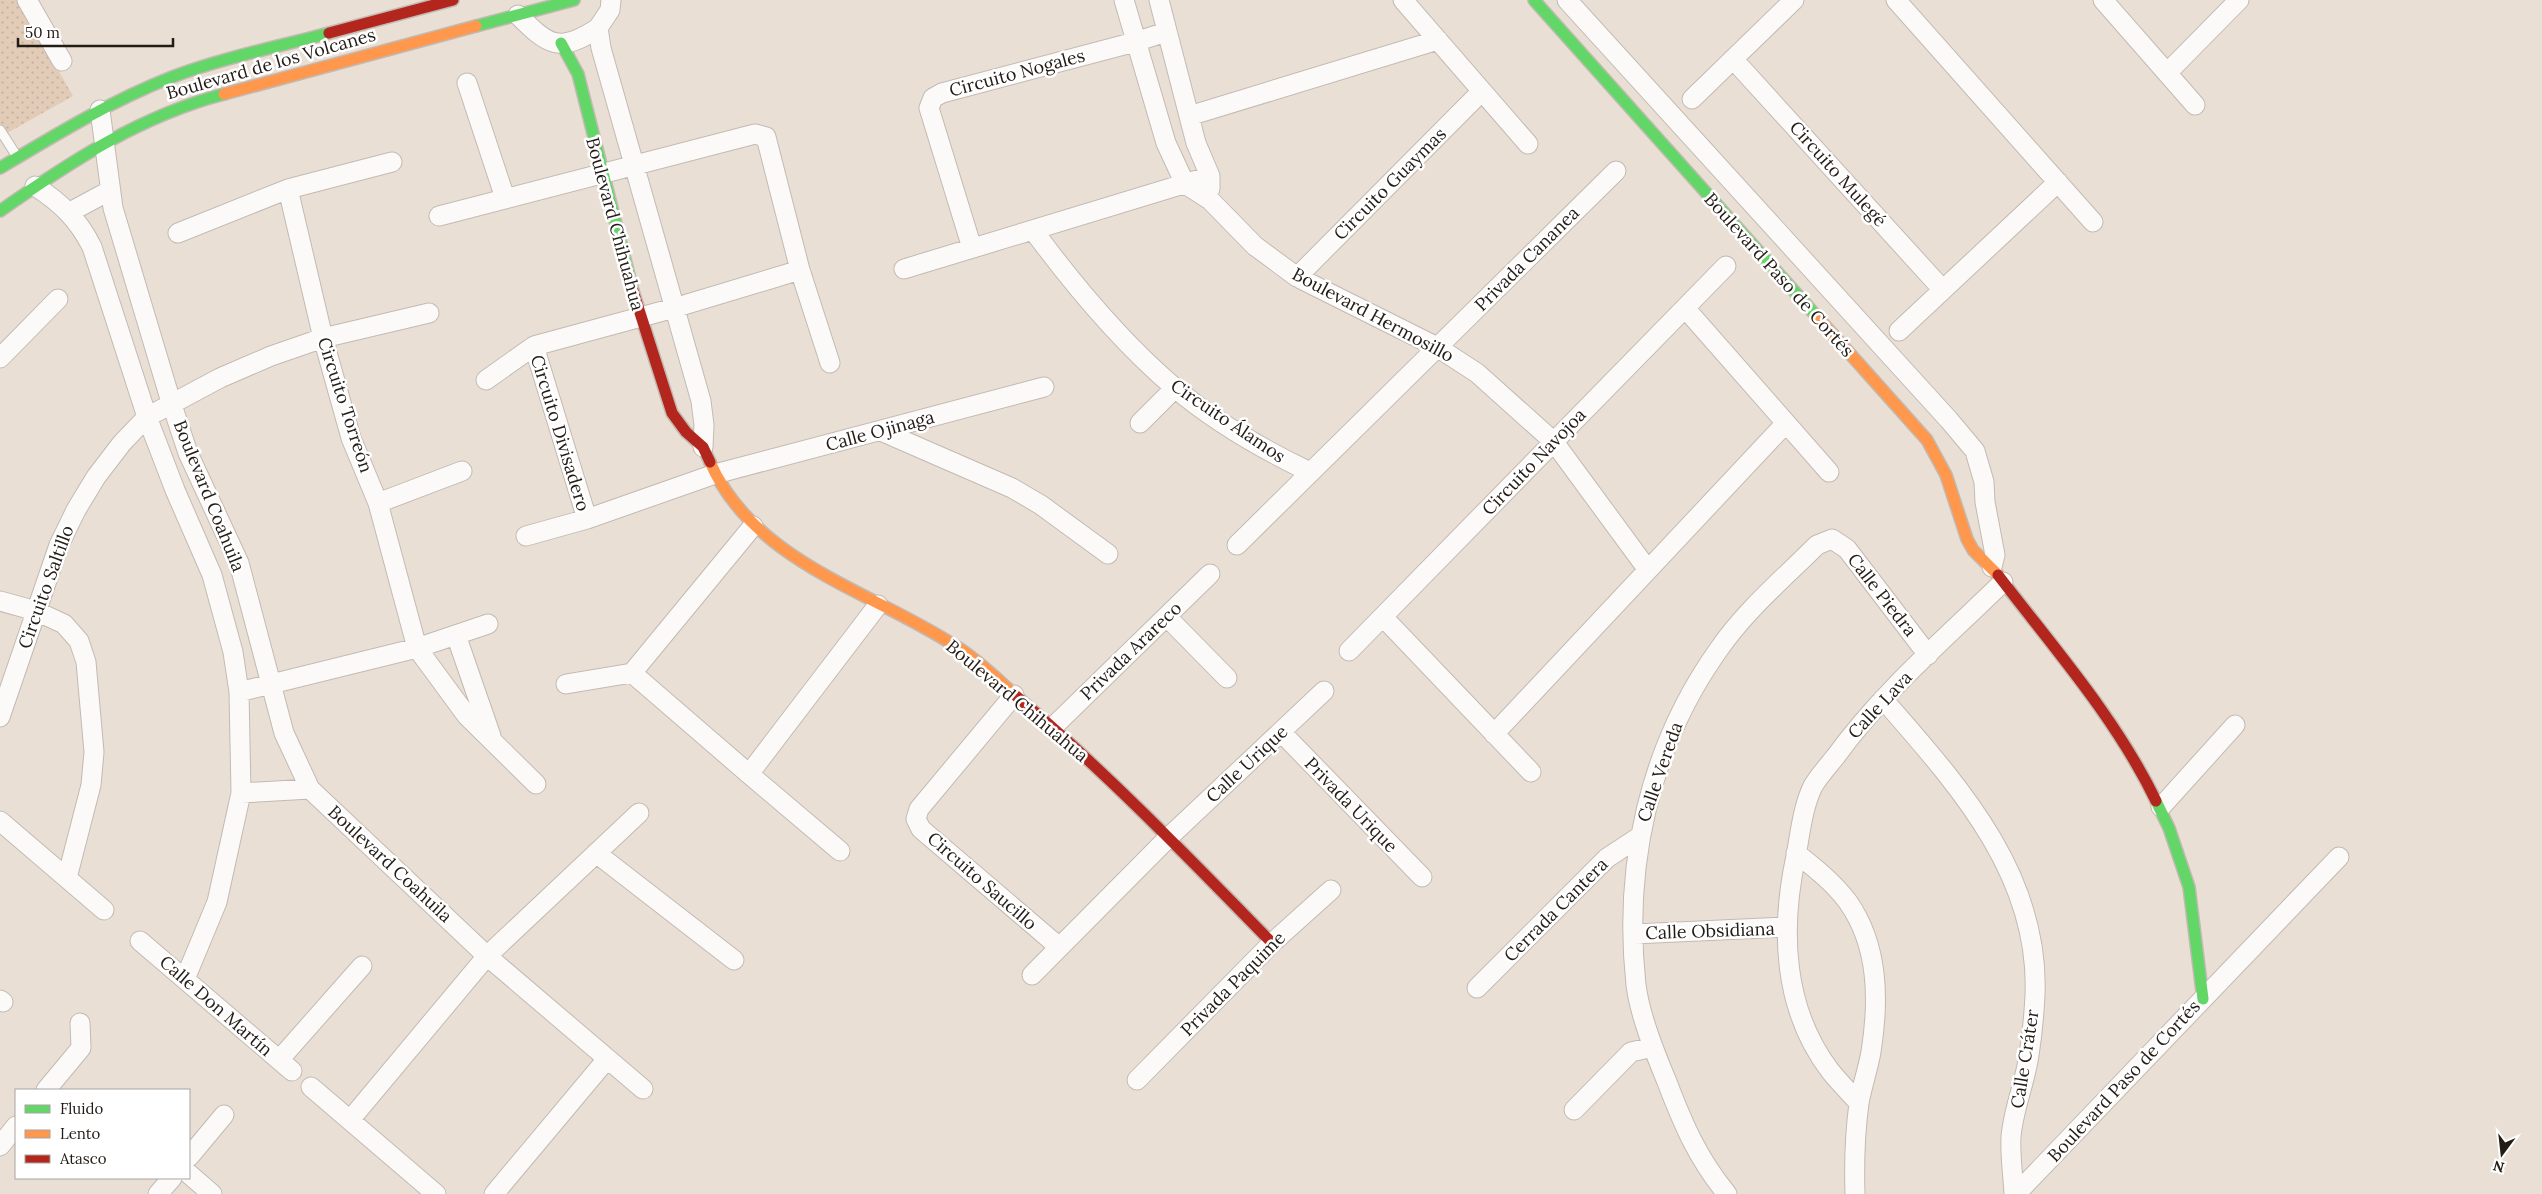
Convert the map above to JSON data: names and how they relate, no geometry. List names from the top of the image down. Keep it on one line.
{"streets":{"street":["Boulevard de los Volcanes","Circuito Nogales","Circuito Mulegé","Circuito Guaymas","Boulevard Chihuahua","Privada Cananea","Boulevard Paso de Cortés","Boulevard Hermosillo","Circuito Torreón","Circuito Álamos","Calle Ojinaga","Circuito Divisadero","Circuito Navojoa","Boulevard Coahuila","Circuito Saltillo","Calle Piedra","Privada Arareco","Calle Lava","Calle Urique","Calle Vereda","Privada Urique","Circuito Saucillo","Cerrada Cantera","Calle Obsidiana","Privada Paquime","Calle Don Martín","Calle Cráter"]},"crossings":[["Boulevard de los Volcanes","Boulevard Coahuila"],["Circuito Guaymas","Boulevard Hermosillo"],["Boulevard Chihuahua","Calle Ojinaga"],["Boulevard Chihuahua","Circuito Divisadero"],["Boulevard Chihuahua","Privada Arareco"],["Boulevard Chihuahua","Calle Urique"],["Boulevard Chihuahua","Circuito Saucillo"],["Boulevard Chihuahua","Privada Paquime"],["Privada Cananea","Boulevard Hermosillo"],["Boulevard Paso de Cortés","Calle Lava"],["Boulevard Paso de Cortés","Calle Cráter"],["Boulevard Hermosillo","Circuito Navojoa"],["Circuito Torreón","Circuito Saltillo"],["Calle Ojinaga","Circuito Divisadero"],["Boulevard Coahuila","Circuito Saltillo"],["Boulevard Coahuila","Calle Don Martín"],["Calle Piedra","Calle Lava"],["Calle Piedra","Calle Vereda"],["Calle Lava","Calle Obsidiana"],["Calle Lava","Calle Cráter"],["Calle Urique","Privada Urique"],["Calle Vereda","Cerrada Cantera"],["Calle Vereda","Calle Obsidiana"]],"legend":["Fluido","Lento","Atasco"],"scale_bar":"50 m","north":"bottom"}
